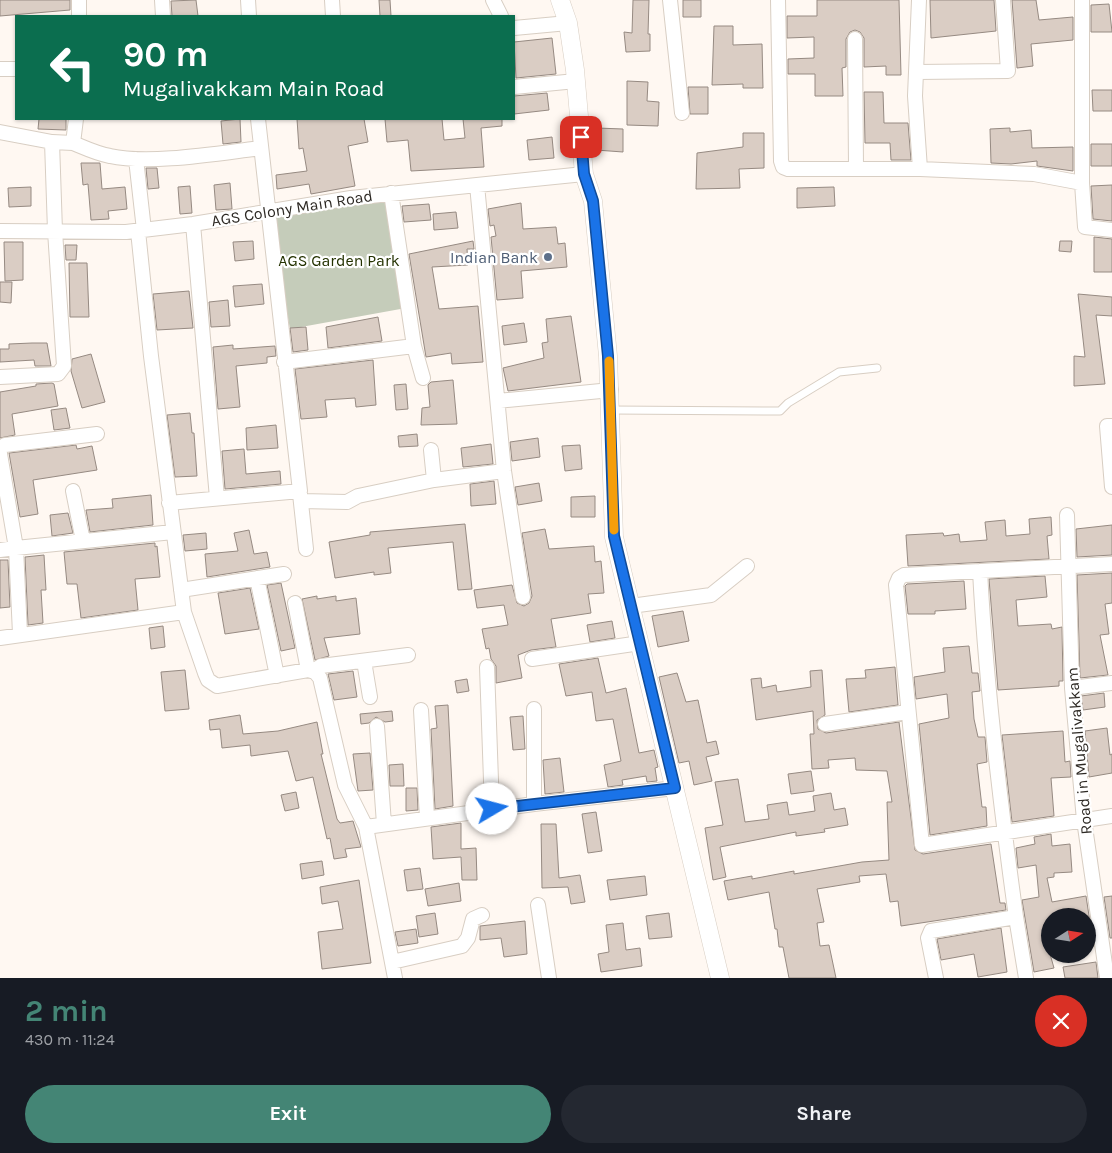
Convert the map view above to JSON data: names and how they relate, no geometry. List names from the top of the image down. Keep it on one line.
{"streets":{"street":["AGS Colony Main Road","Road in Mugalivakkam"]},"parks":["AGS Garden Park"],"places":["Indian Bank"],"north":"right","page":{"turn":["90 m","Mugalivakkam Main Road"],"heading":["2 min","430 m · 11:24"],"buttons":["Exit","Share"]}}
